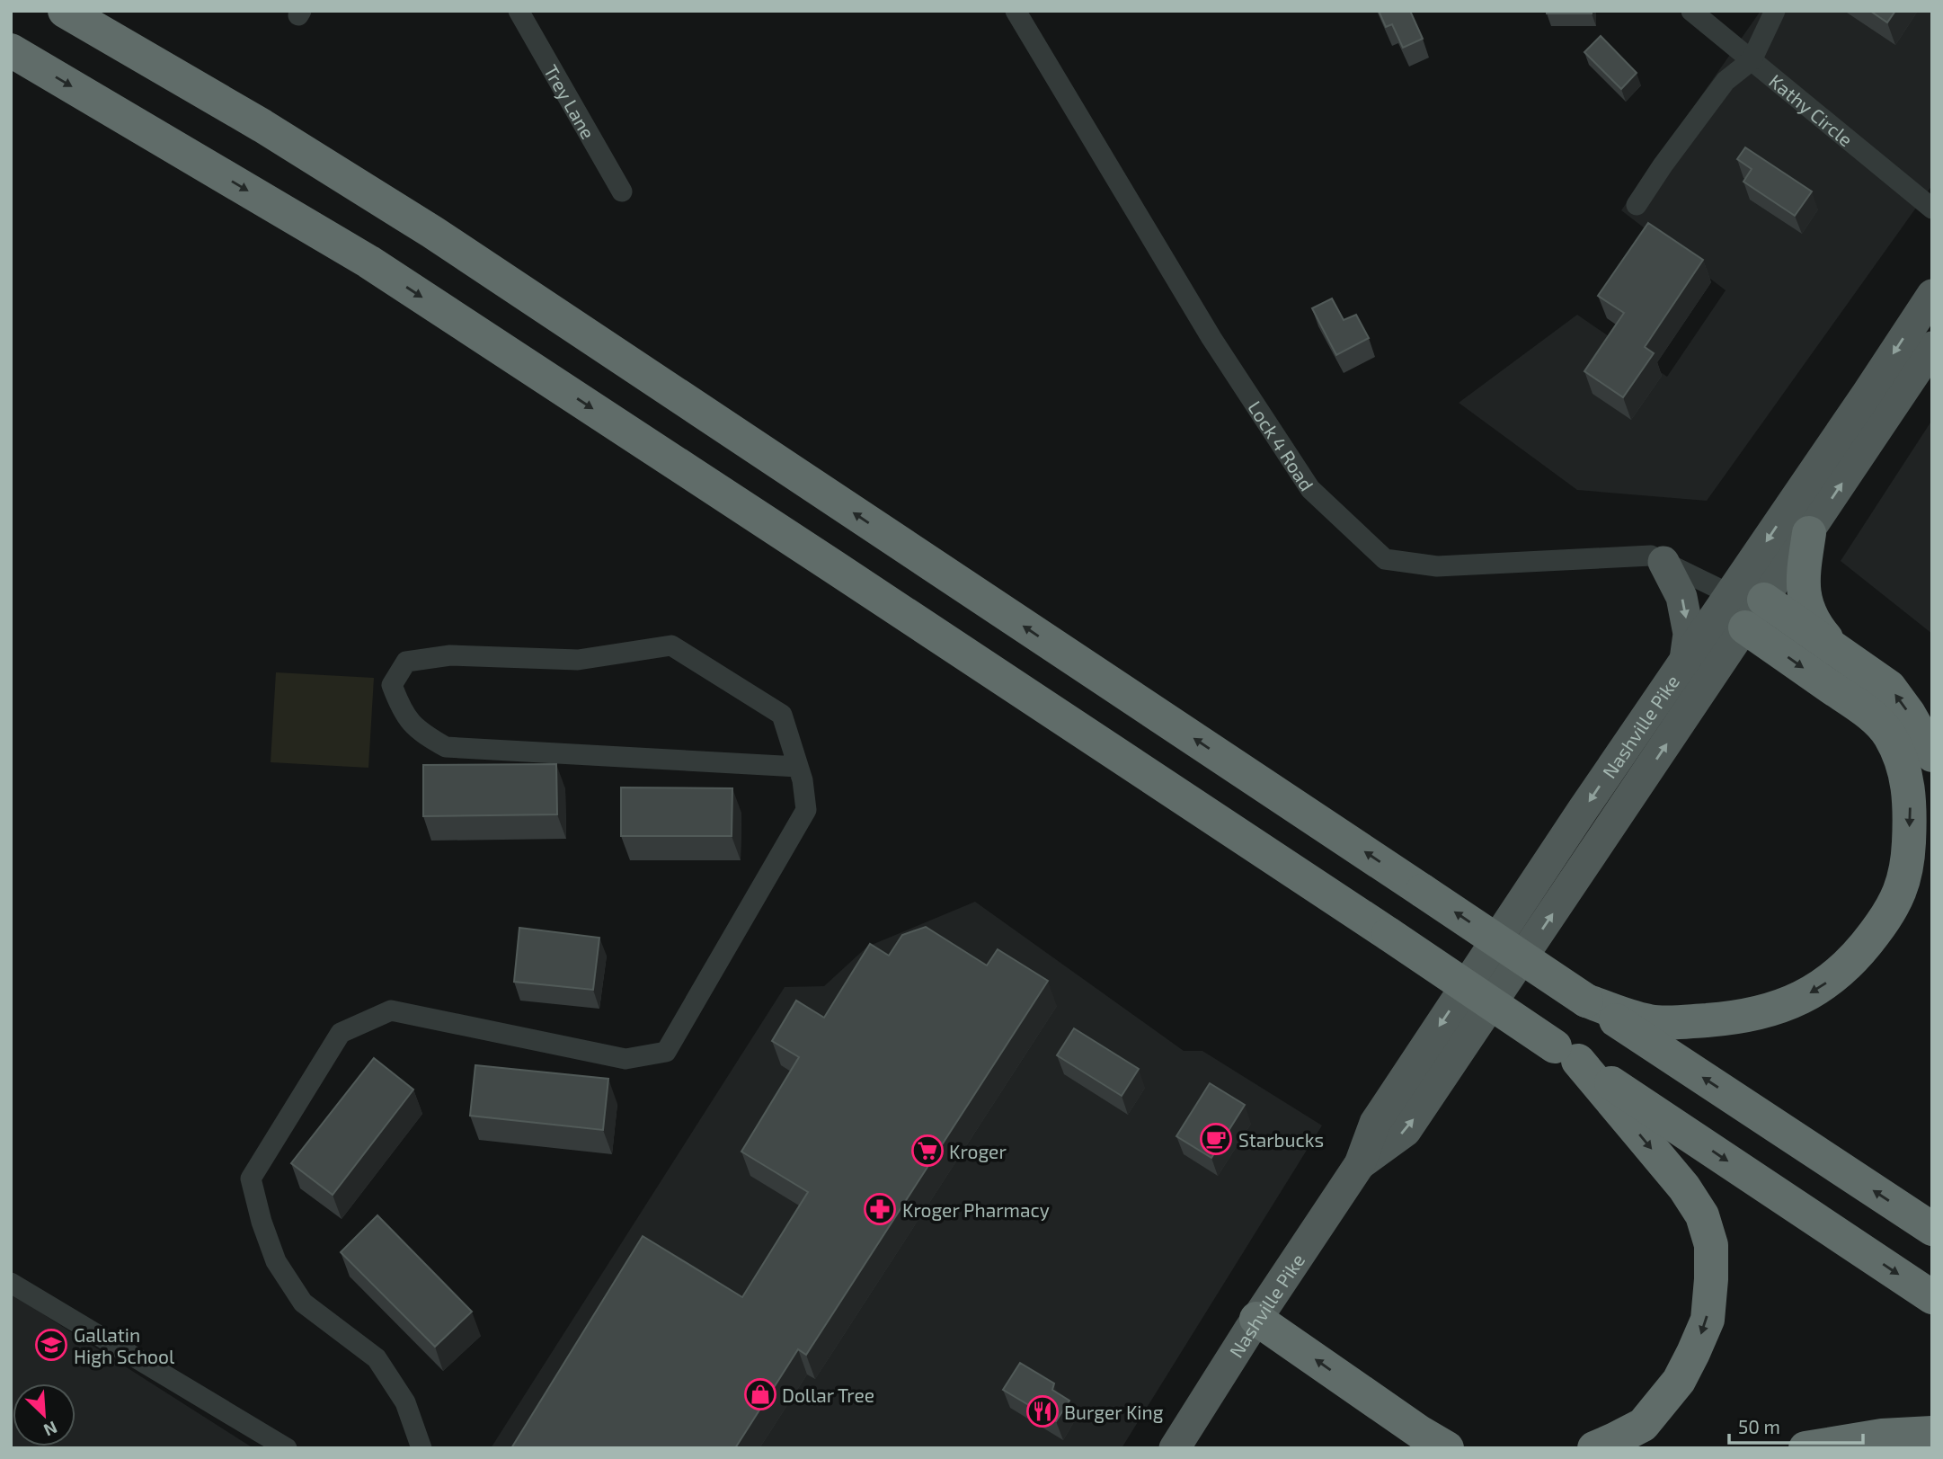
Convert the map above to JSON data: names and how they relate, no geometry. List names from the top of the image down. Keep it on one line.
{"streets":{"main road":["Nashville Pike"],"street":["Trey Lane","Kathy Circle","Lock 4 Road"]},"crossings":[["Lock 4 Road","Nashville Pike"]],"places":{"cafe":["Starbucks"],"supermarket":["Kroger"],"pharmacy":["Kroger Pharmacy"],"school or university":["Gallatin High School"],"shop":["Dollar Tree"],"restaurant":["Burger King"]},"scale_bar":"50 m","north":"bottom right"}
